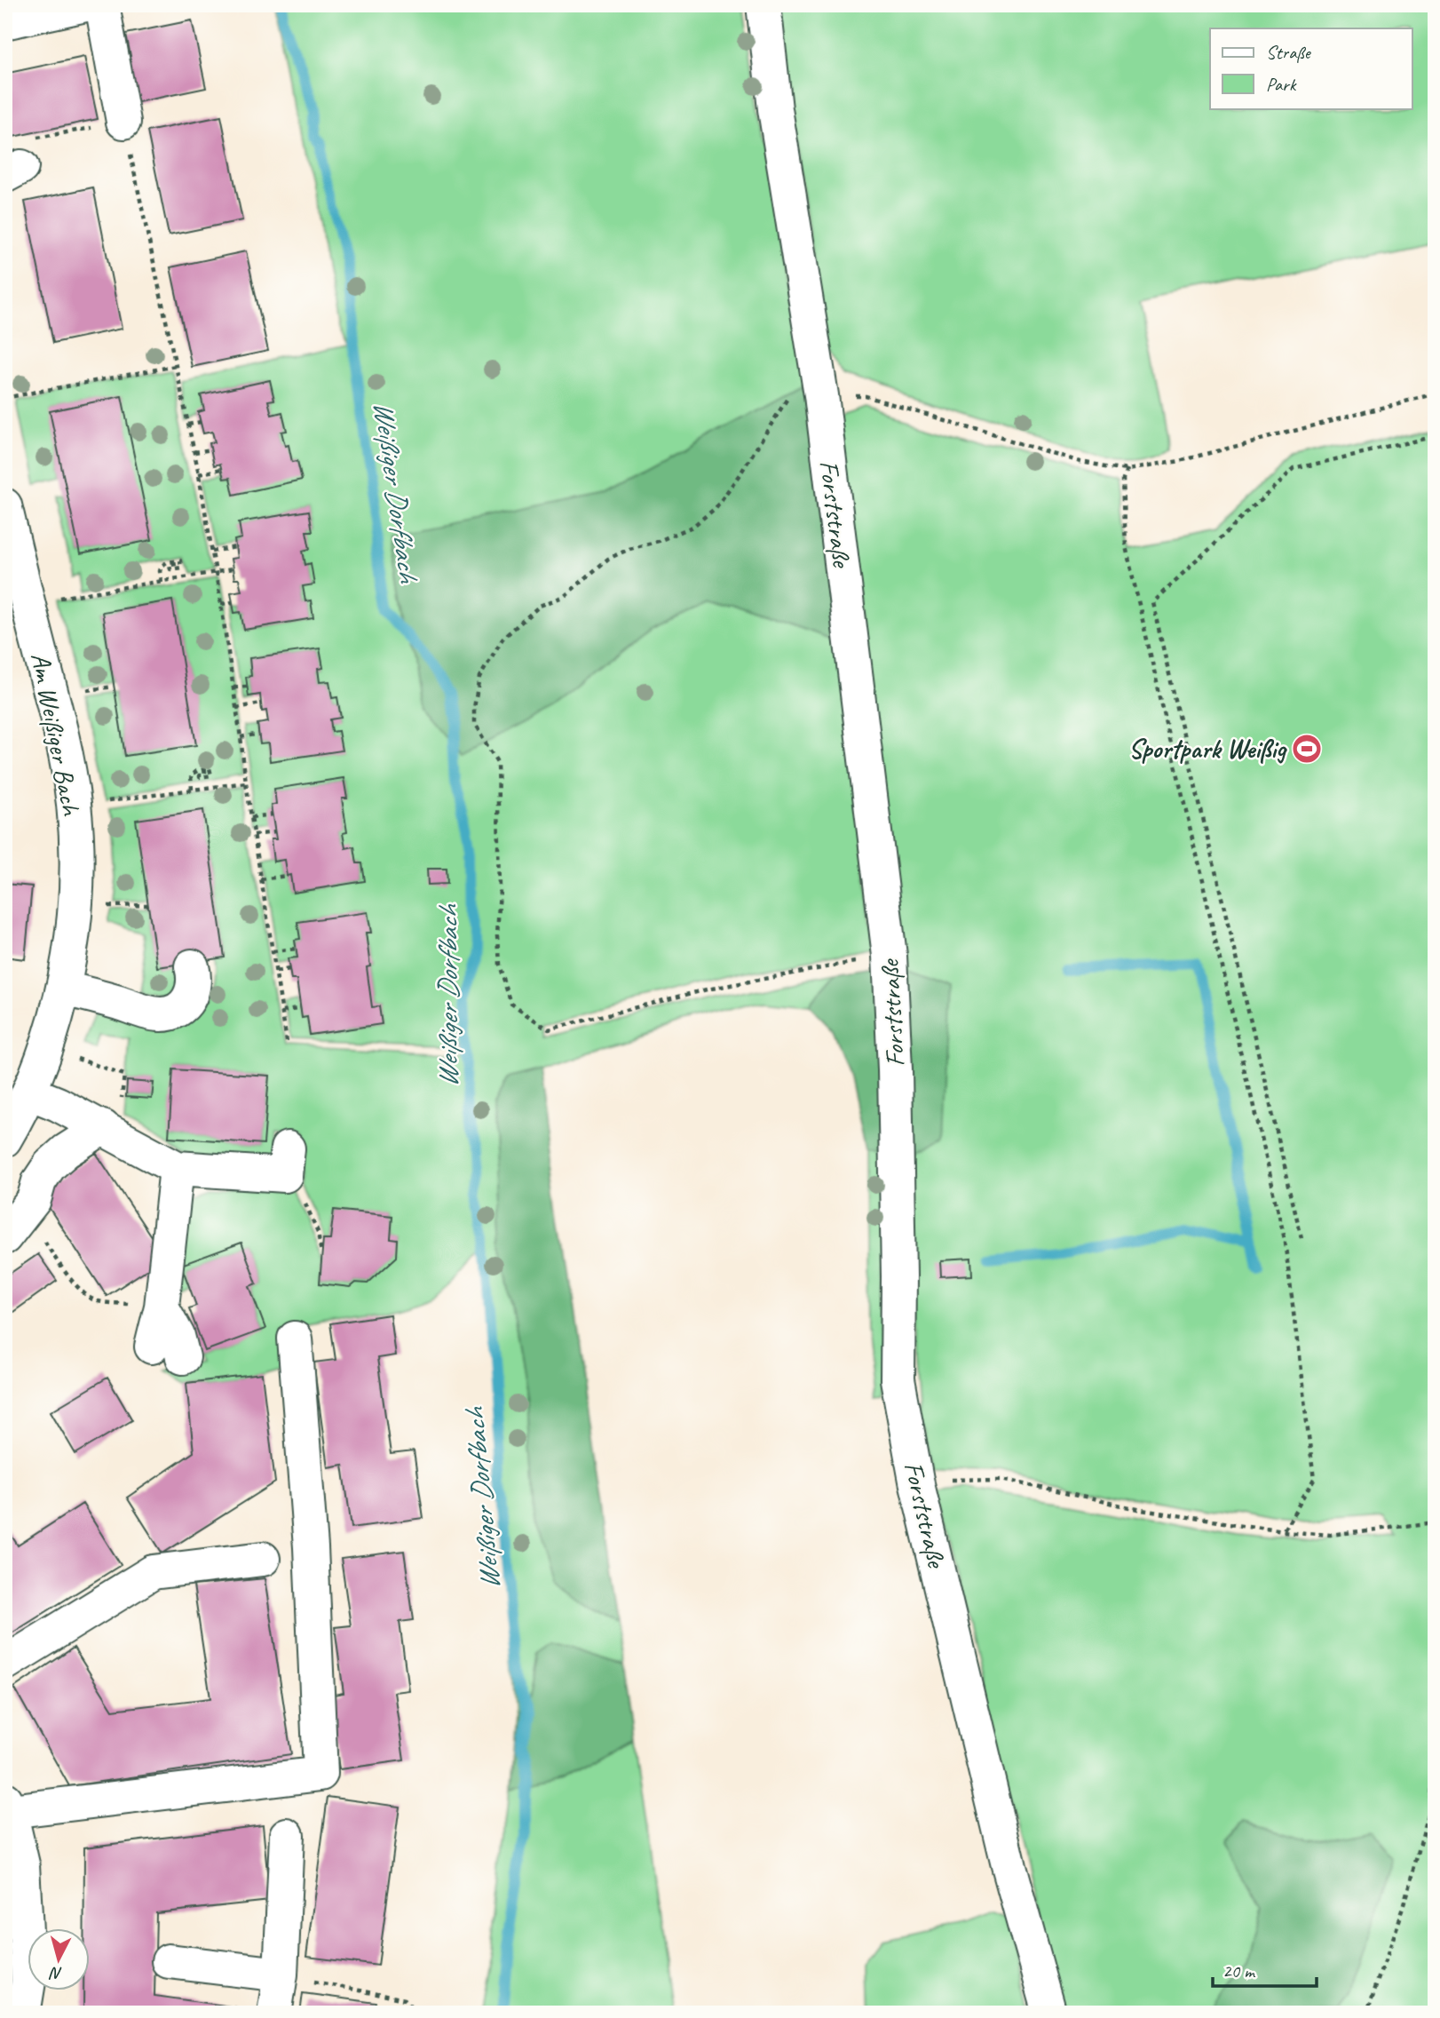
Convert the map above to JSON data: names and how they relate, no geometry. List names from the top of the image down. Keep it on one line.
{"streets":{"street":["Forststraße","Am Weißiger Bach"]},"water":["Weißiger Dorfbach"],"places":{"sports":["Sportpark Weißig"]},"legend":["Straße","Park"],"scale_bar":"20 m","north":"bottom"}
